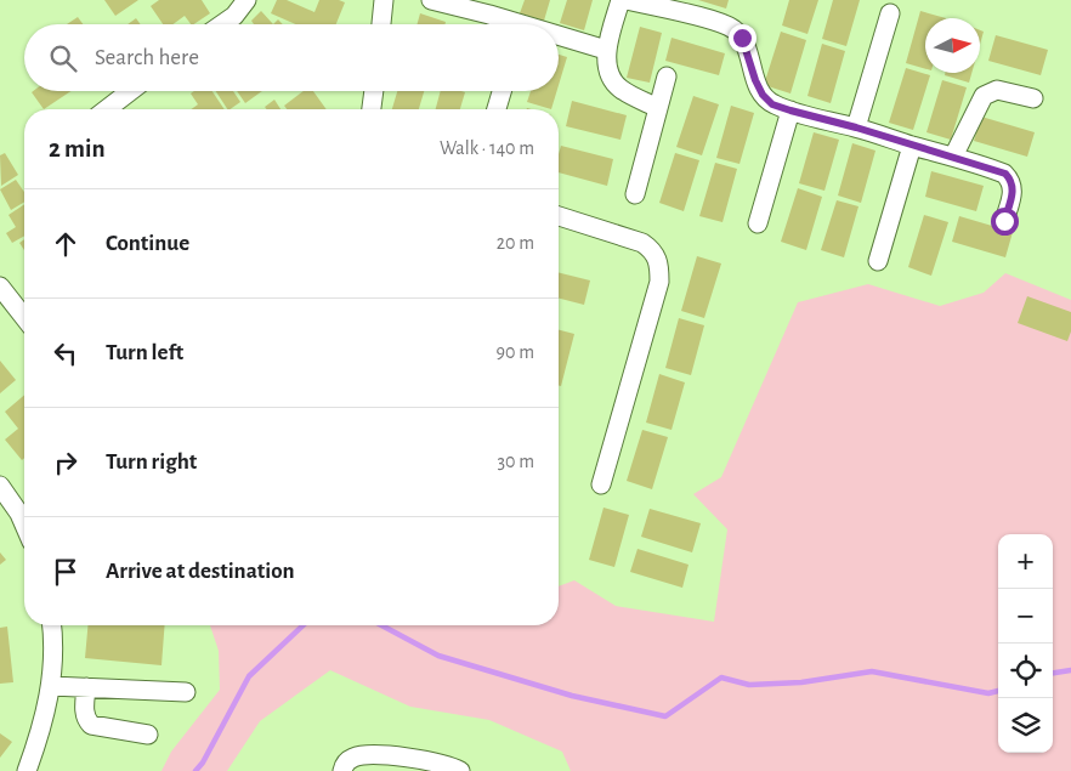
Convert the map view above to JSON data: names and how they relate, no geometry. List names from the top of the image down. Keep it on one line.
{"north":"right","page":{"search":"Search here","heading":["2 min","Walk · 140 m"],"list":[["Continue","20 m"],["Turn left","90 m"],["Turn right","30 m"],"Arrive at destination"],"map_buttons":["+","−"]}}
